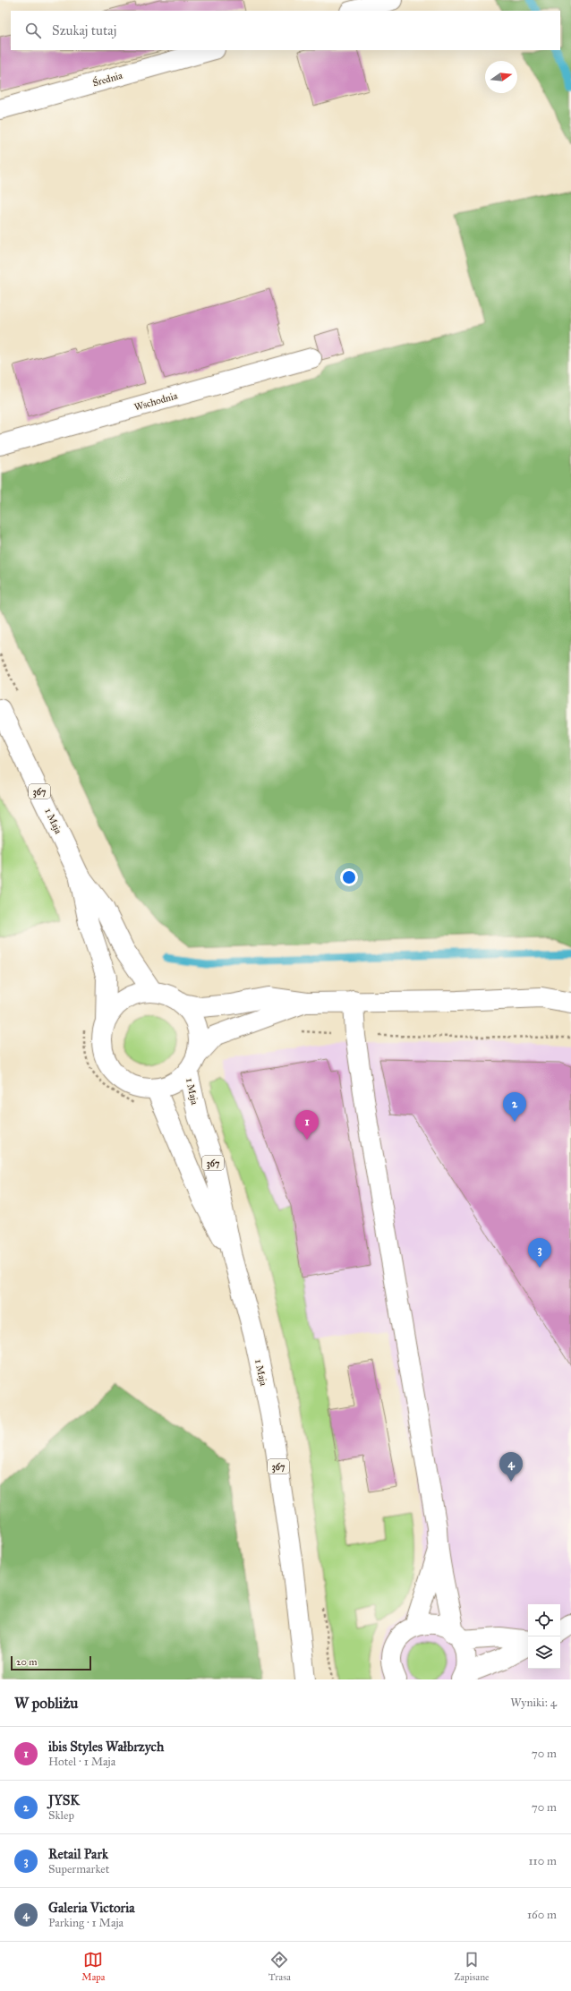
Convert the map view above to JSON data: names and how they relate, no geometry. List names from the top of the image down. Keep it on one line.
{"streets":{"street":["Średnia","Wschodnia","367","1 Maja"]},"crossings":[["367","1 Maja"]],"scale_bar":"20 m","north":"right","page":{"search":"Szukaj tutaj","pins":["2","1","3","4"],"scale":"20 m","heading":["W pobliżu","Wyniki: 4"],"list":[{"mark":"1","name":"ibis Styles Wałbrzych","note":"Hotel · 1 Maja","value":"70 m"},{"mark":"2","name":"JYSK","note":"Sklep","value":"70 m"},{"mark":"3","name":"Retail Park","note":"Supermarket","value":"110 m"},{"mark":"4","name":"Galeria Victoria","note":"Parking · 1 Maja","value":"160 m"}],"nav":["Mapa","Trasa","Zapisane"]}}
